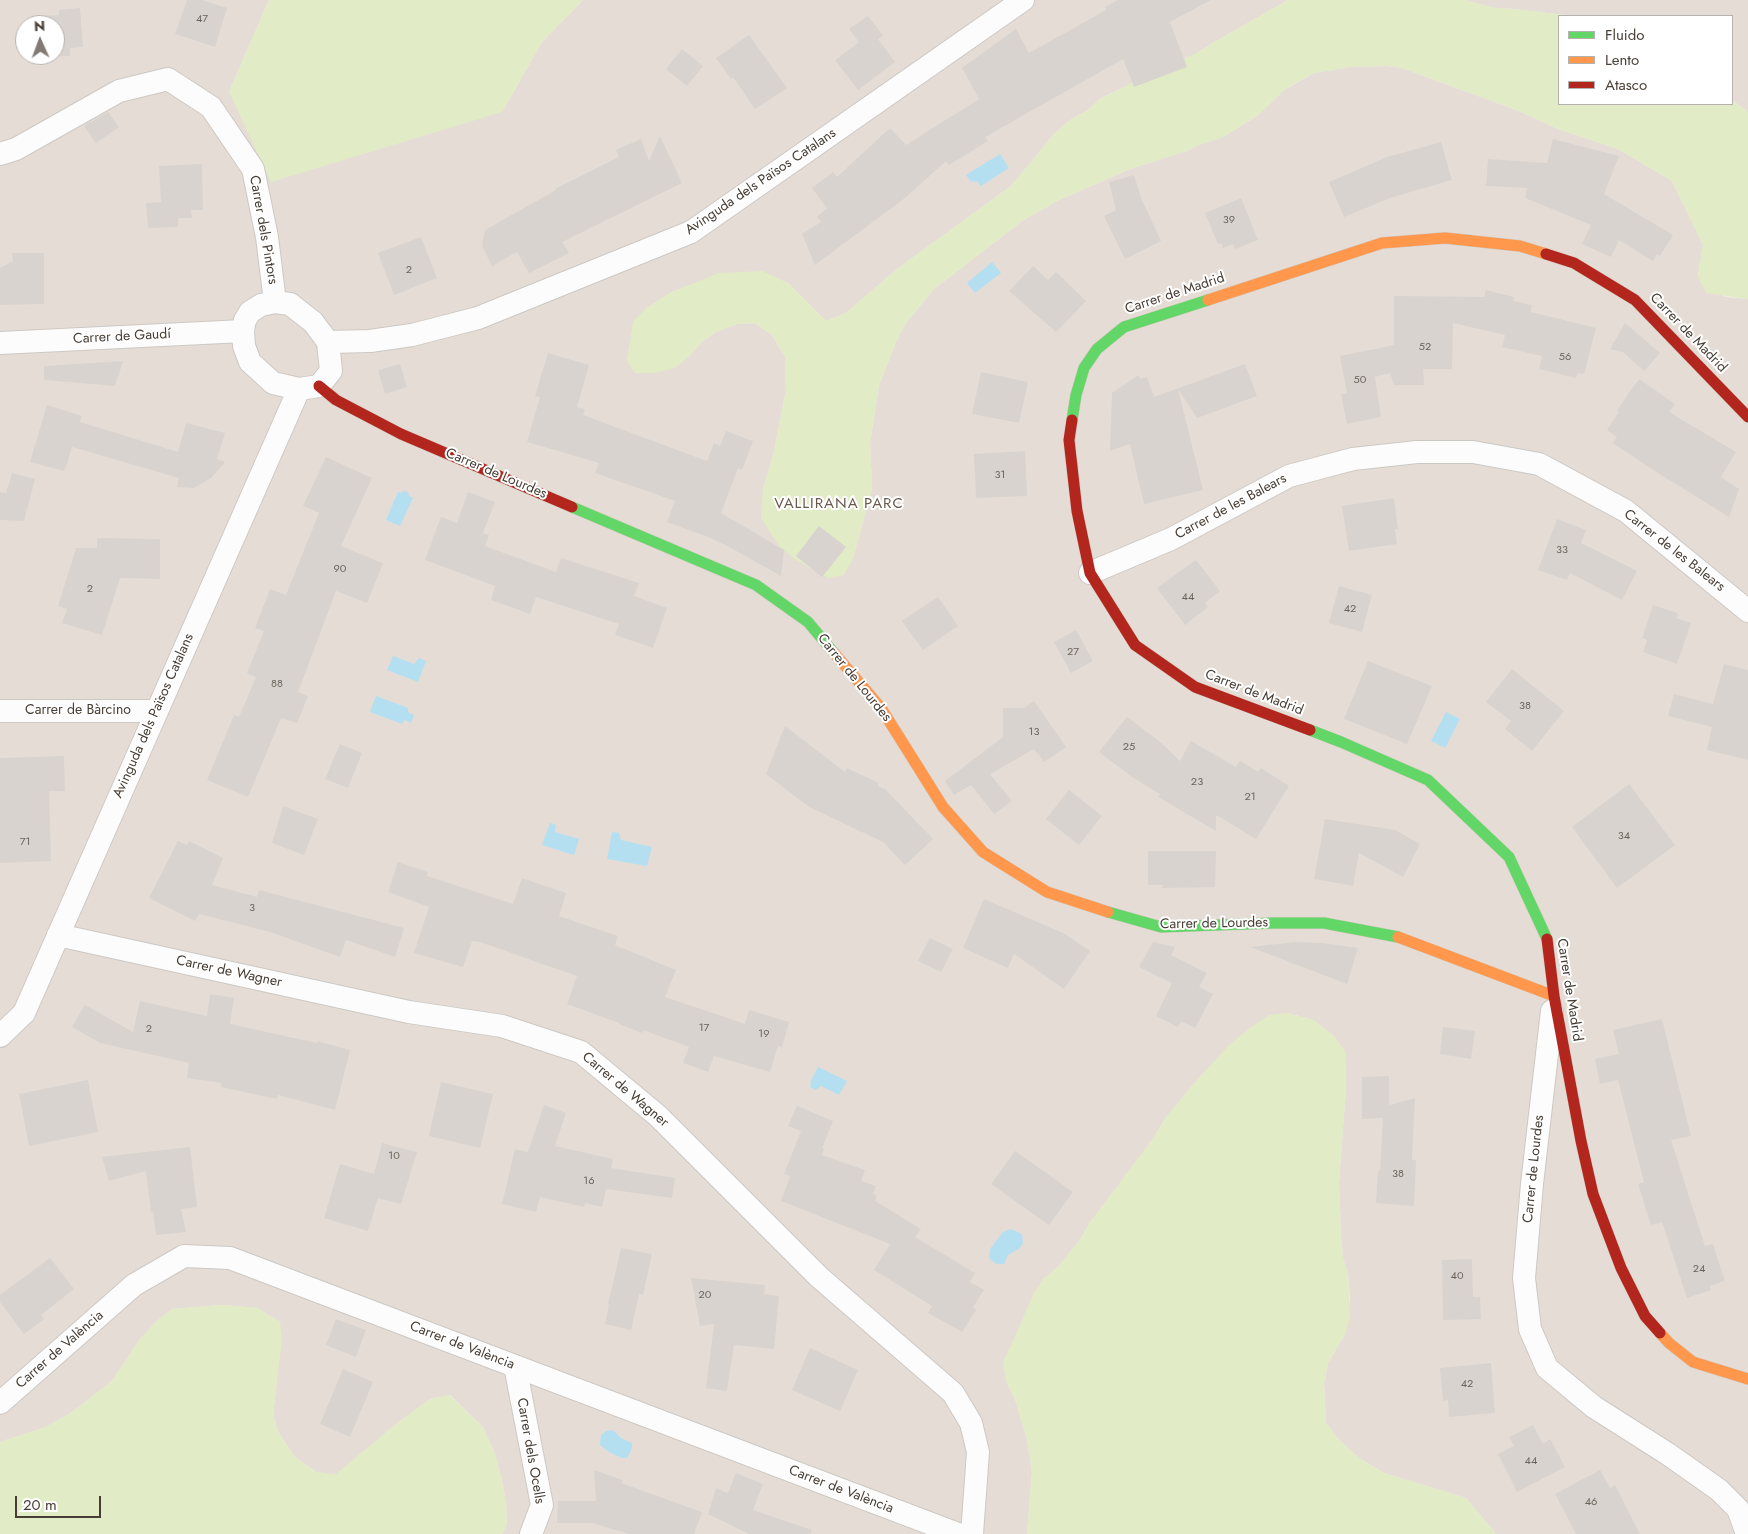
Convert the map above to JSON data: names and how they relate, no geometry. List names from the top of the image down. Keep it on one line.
{"streets":{"street":["Avinguda dels Països Catalans","Carrer dels Pintors","Carrer de Madrid","Carrer de Gaudí","Carrer de Lourdes","Carrer de les Balears","Carrer de Bàrcino","Carrer de Wagner","Carrer de València","Carrer dels Ocells"]},"crossings":[["Avinguda dels Països Catalans","Carrer dels Pintors"],["Avinguda dels Països Catalans","Carrer de Gaudí"],["Avinguda dels Països Catalans","Carrer de Lourdes"],["Avinguda dels Països Catalans","Carrer de Bàrcino"],["Avinguda dels Països Catalans","Carrer de Wagner"],["Carrer dels Pintors","Carrer de Gaudí"],["Carrer dels Pintors","Carrer de Lourdes"],["Carrer de Madrid","Carrer de Lourdes"],["Carrer de Madrid","Carrer de les Balears"],["Carrer de Gaudí","Carrer de Lourdes"],["Carrer de València","Carrer dels Ocells"]],"districts":["VALLIRANA PARC"],"house_numbers":["47","39","2","52","56","50","31","33","90","2","44","42","27","88","38","13","25","23","21","34","71","3","17","2","19","10","38","16","24","40","20","42","44","46"],"legend":["Fluido","Lento","Atasco"],"scale_bar":"20 m","north":"top"}
